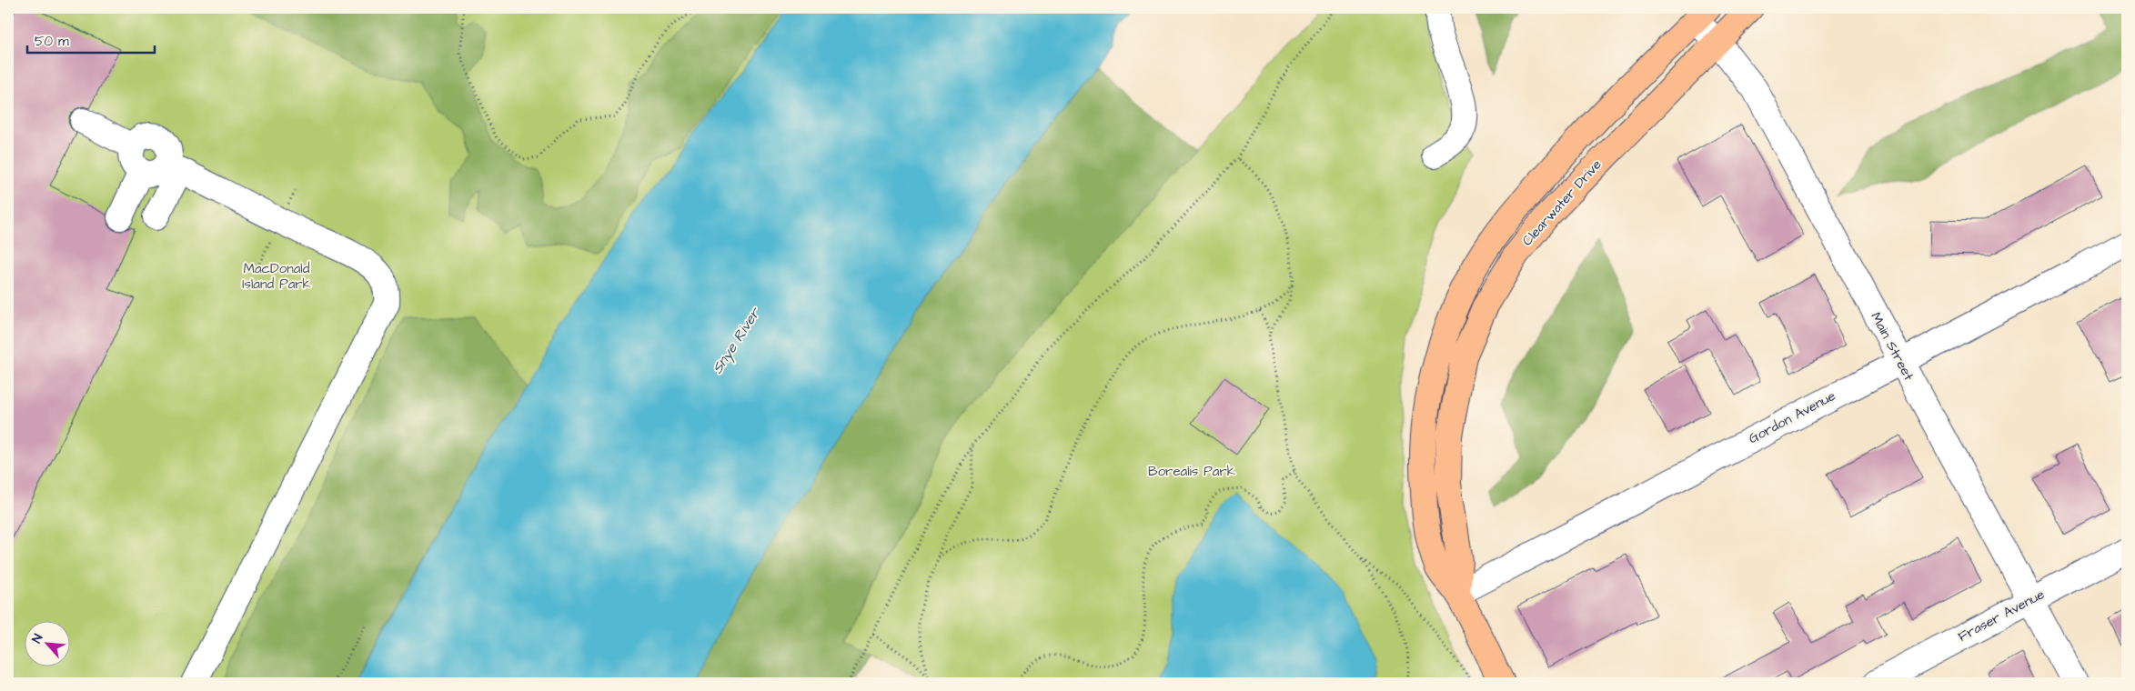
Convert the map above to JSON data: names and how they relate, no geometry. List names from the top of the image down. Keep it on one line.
{"streets":{"main road":["Clearwater Drive"],"street":["Main Street","Gordon Avenue","Fraser Avenue"]},"crossings":[["Clearwater Drive","Main Street"],["Clearwater Drive","Gordon Avenue"],["Main Street","Gordon Avenue"],["Main Street","Fraser Avenue"]],"water":["Snye River"],"parks":["MacDonald Island Park","Borealis Park"],"scale_bar":"50 m","north":"top left"}
